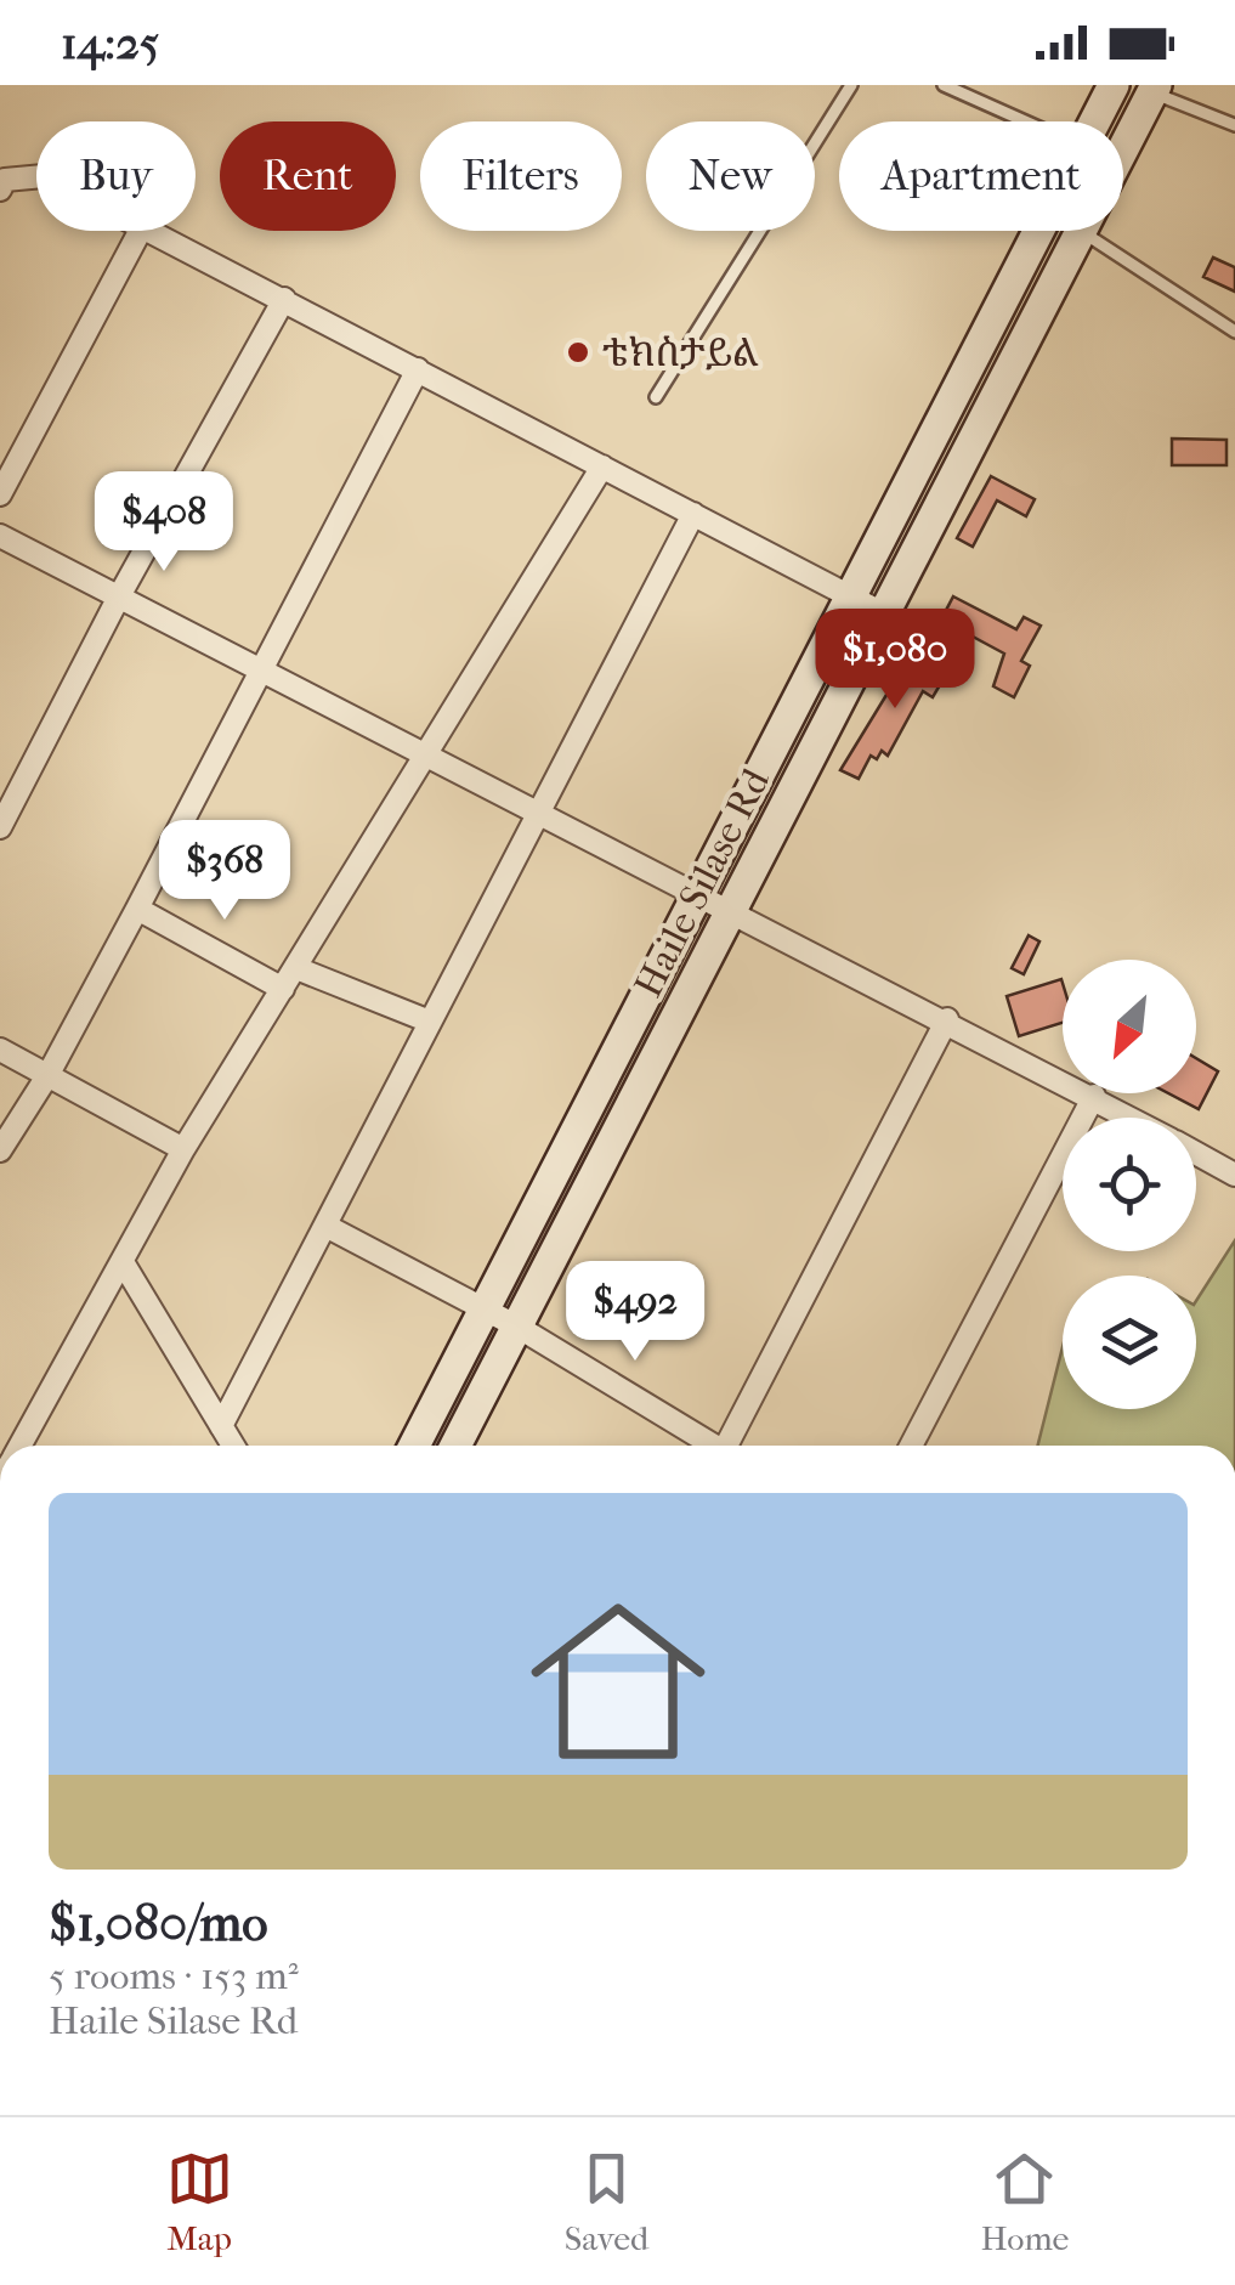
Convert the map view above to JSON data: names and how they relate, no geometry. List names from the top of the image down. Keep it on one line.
{"streets":{"main road":["Haile Silase Rd"]},"places":["ቴክስታይል"],"north":"bottom left","page":{"status":"14:25","chip":["Buy","Rent","Filters","New","Apartment"],"price":["$408","$1,080","$368","$492"],"list":[{"name":"$1,080/mo","note":"5 rooms · 153 m² · Haile Silase Rd"}],"tabs":["Map","Saved","Home"]}}
